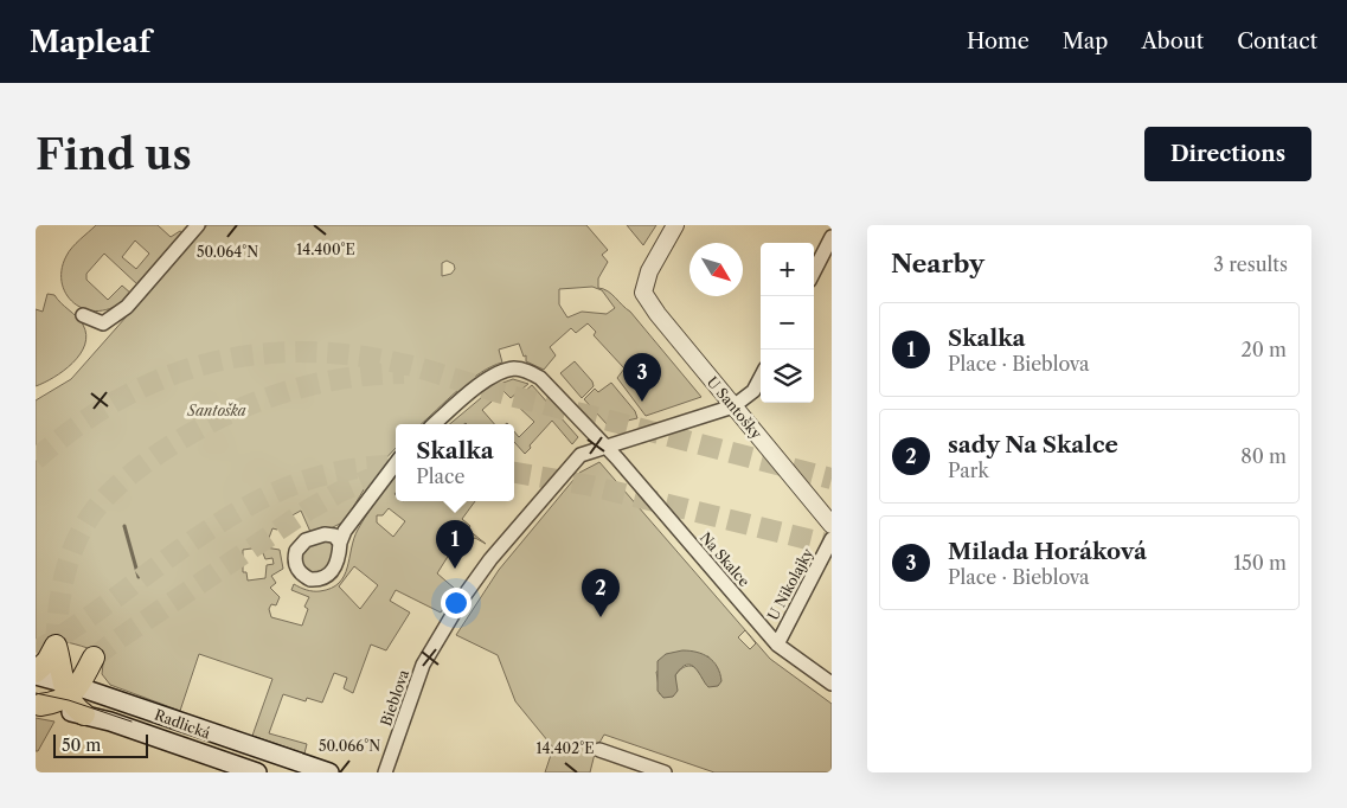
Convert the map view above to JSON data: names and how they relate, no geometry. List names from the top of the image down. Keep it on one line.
{"streets":{"main road":["Radlická"],"street":["U Santošky","Na Skalce","U Nikolajky","Bieblova"]},"crossings":[["U Santošky","Bieblova"],["Na Skalce","U Nikolajky"],["Na Skalce","Bieblova"]],"parks":["Santoška"],"scale_bar":"50 m","north":"bottom right","page":{"header":"Mapleaf","nav":["Home","Map","About","Contact"],"buttons":"Directions","title":"Find us","heading":["Nearby","3 results"],"map_buttons":["+","−"],"list":[{"mark":"1","name":"Skalka","note":"Place · Bieblova","value":"20 m"},{"mark":"2","name":"sady Na Skalce","note":"Park","value":"80 m"},{"mark":"3","name":"Milada Horáková","note":"Place · Bieblova","value":"150 m"}],"pins":["3","1","2"],"popup":["Skalka","Place"],"scale":"50 m"},"coordinates":["14.400°E","50.064°N","50.066°N","14.402°E"]}
